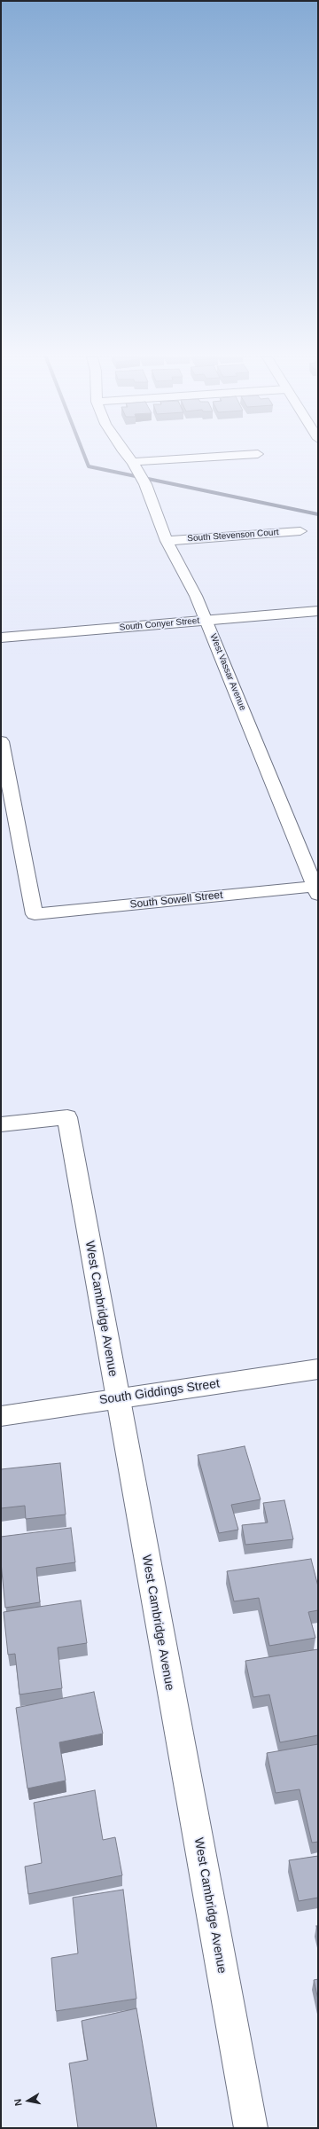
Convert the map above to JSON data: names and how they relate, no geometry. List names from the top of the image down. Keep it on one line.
{"streets":{"street":["South Stevenson Court","South Conyer Street","West Vassar Avenue","South Sowell Street","West Cambridge Avenue","South Giddings Street"]},"crossings":[["South Stevenson Court","West Vassar Avenue"],["South Conyer Street","West Vassar Avenue"],["West Vassar Avenue","South Sowell Street"],["West Cambridge Avenue","South Giddings Street"]],"north":"left"}
